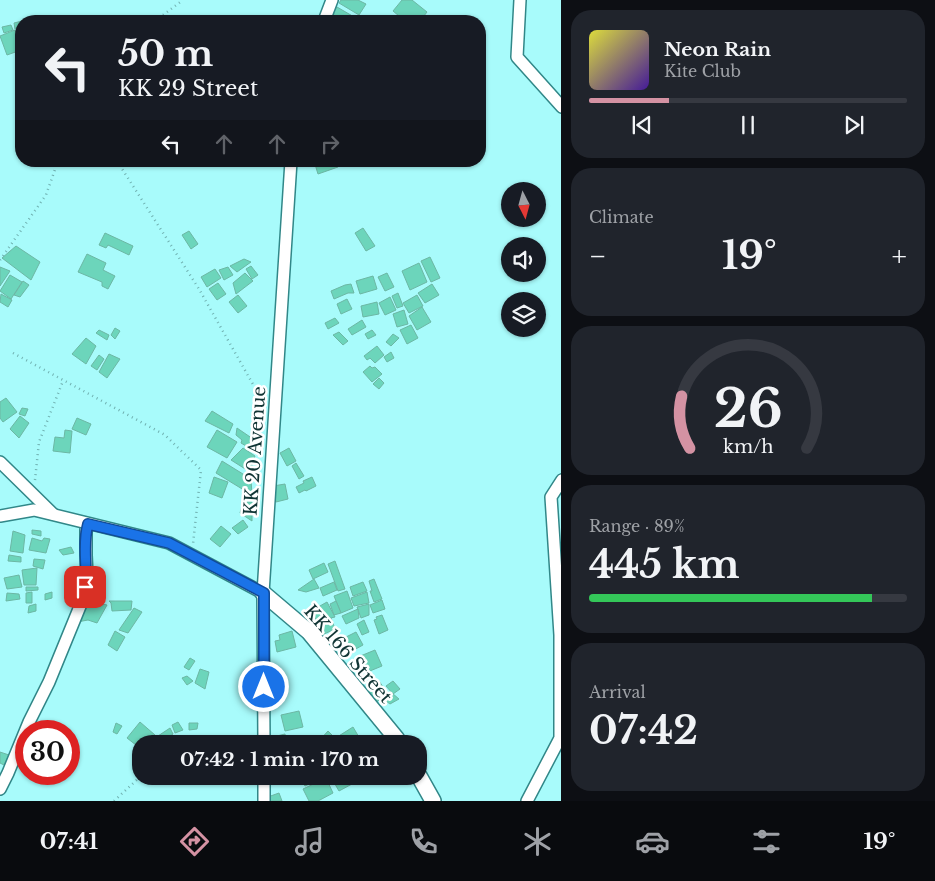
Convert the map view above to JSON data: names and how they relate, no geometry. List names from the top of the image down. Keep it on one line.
{"streets":{"street":["KK 20 Avenue","KK 166 Street"]},"crossings":[["KK 20 Avenue","KK 166 Street"]],"north":"bottom","page":{"turn":["50 m","KK 29 Street"],"song":["Neon Rain","Kite Club"],"tile":["Climate",["Range · 89%","445 km"],["Arrival","07:42"]],"heat":["−","19°","+"],"limit":"30","trip":"07:42 · 1 min · 170 m","tabs":["07:41","19°"],"gauge":["26","km/h"]}}
